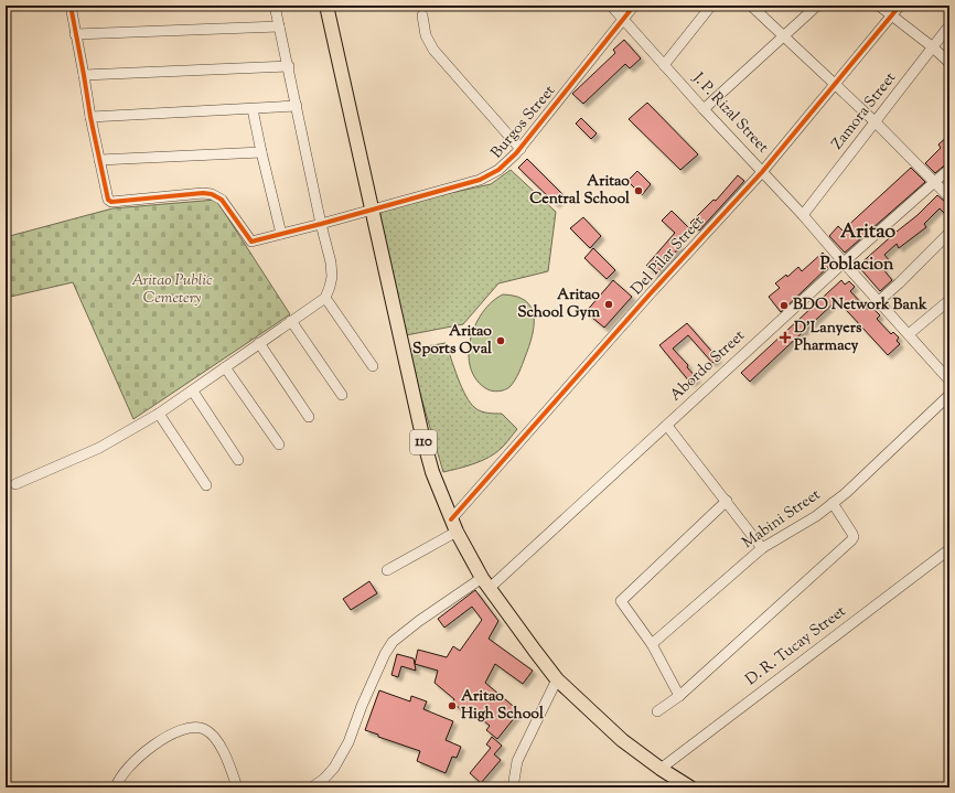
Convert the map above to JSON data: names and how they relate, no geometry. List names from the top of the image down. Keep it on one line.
{"streets":{"main road":["110"],"street":["Zamora Street","J. P. Rizal Street","Burgos Street","Del Pilar Street","Abordo Street","Mabini Street","D. R. Tucay Street"]},"crossings":[["Zamora Street","J. P. Rizal Street"],["J. P. Rizal Street","Burgos Street"],["J. P. Rizal Street","Del Pilar Street"],["J. P. Rizal Street","Abordo Street"],["Burgos Street","110"],["Del Pilar Street","110"],["Abordo Street","110"],["110","D. R. Tucay Street"]],"districts":["Aritao","Poblacion"],"parks":["Aritao Public Cemetery"],"places":{"other":["Aritao Central School","Aritao School Gym","BDO Network Bank","Aritao Sports Oval","Aritao High School"],"health":["D'Lanyers Pharmacy"]}}
